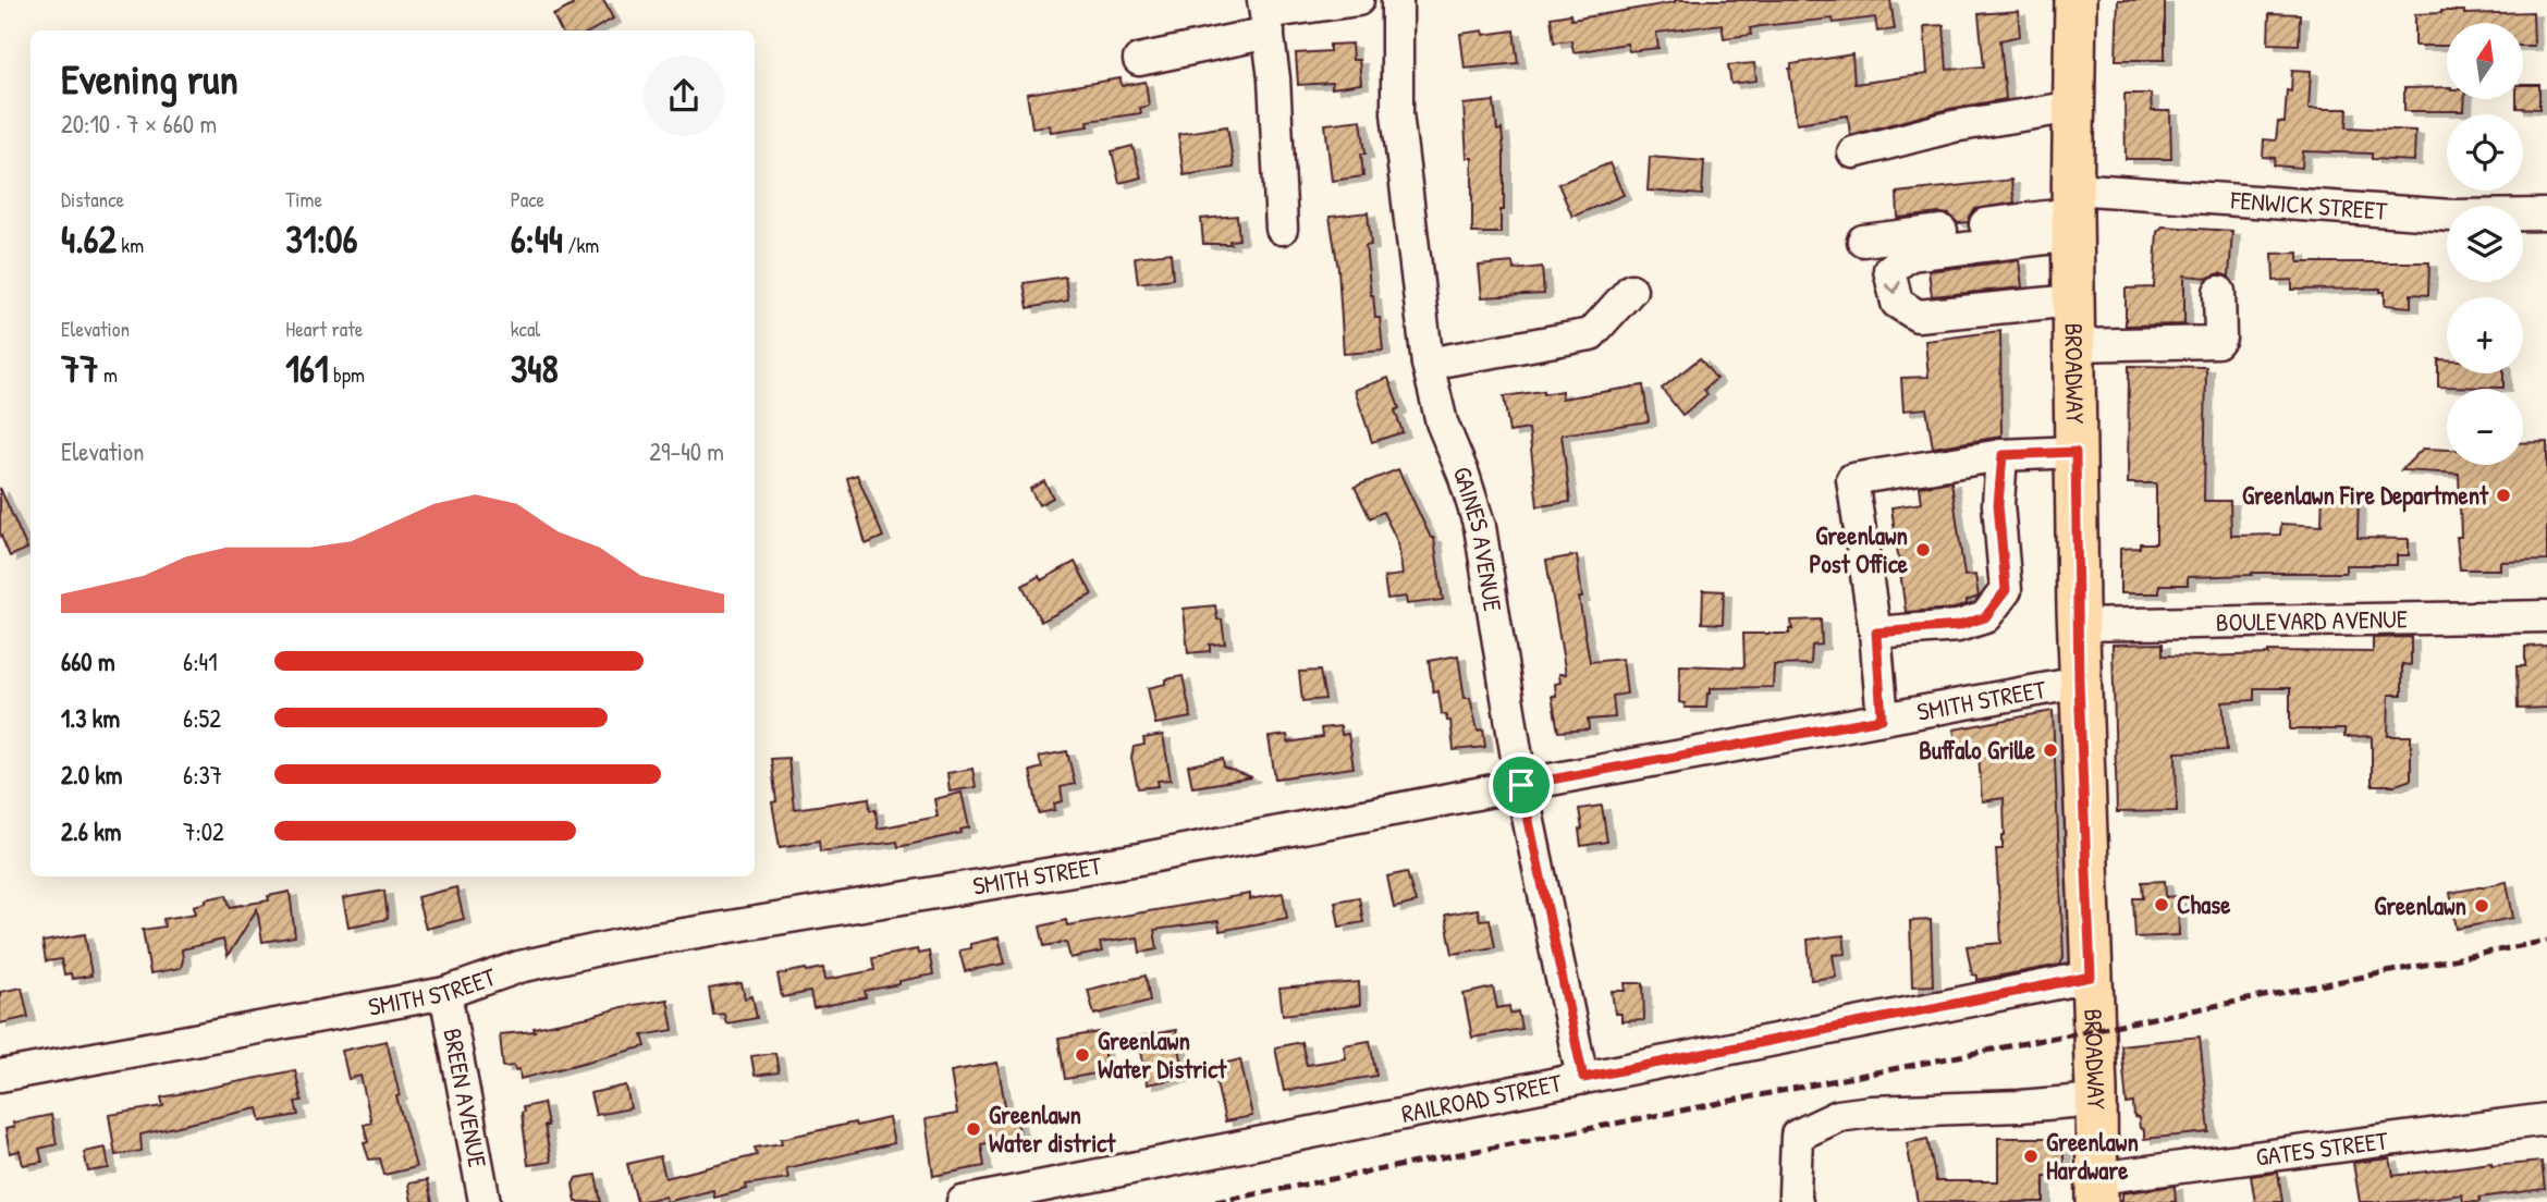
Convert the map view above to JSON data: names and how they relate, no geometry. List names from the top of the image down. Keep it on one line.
{"streets":{"main road":["BROADWAY"],"street":["FENWICK STREET","GAINES AVENUE","BOULEVARD AVENUE","SMITH STREET","BREEN AVENUE","RAILROAD STREET","GATES STREET"]},"crossings":[["FENWICK STREET","BROADWAY"],["BROADWAY","BOULEVARD AVENUE"],["BROADWAY","SMITH STREET"],["BROADWAY","RAILROAD STREET"],["BROADWAY","GATES STREET"],["GAINES AVENUE","SMITH STREET"],["GAINES AVENUE","RAILROAD STREET"],["SMITH STREET","BREEN AVENUE"]],"places":["Greenlawn Fire Department","Greenlawn Post Office","Buffalo Grille","Chase","Greenlawn","Greenlawn Water District","Greenlawn Water district","Greenlawn Hardware"],"north":"top","page":{"map_buttons":["+","−"],"heading":["Evening run","20:10 · 7 × 660 m"],"stats":[["Distance","4.62 km"],["Time","31:06"],["Pace","6:44 /km"],["Elevation","77 m"],["Heart rate","161 bpm"],["kcal","348"]],"chart":["Elevation","29–40 m"],"list":[{"name":"660 m","note":"6:41"},{"name":"1.3 km","note":"6:52"},{"name":"2.0 km","note":"6:37"},{"name":"2.6 km","note":"7:02"}]}}
